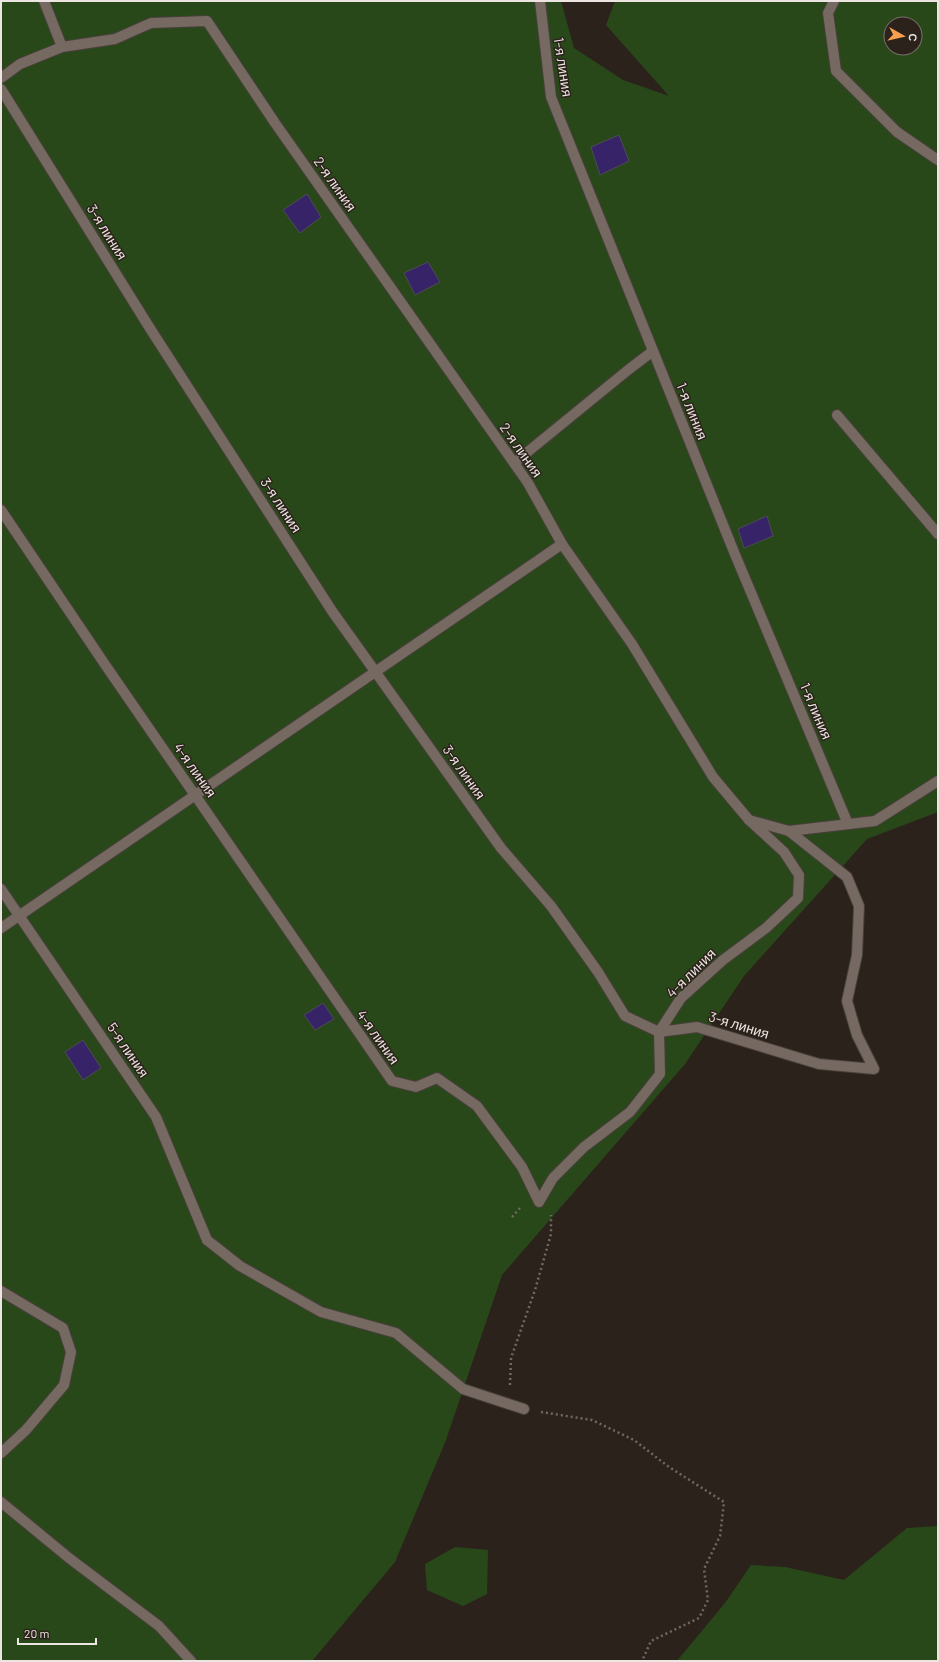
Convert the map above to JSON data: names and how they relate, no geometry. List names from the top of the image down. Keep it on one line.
{"streets":{"street":["1-я линия","2-я линия","3-я линия","4-я линия","5-я линия"]},"crossings":[["2-я линия","4-я линия"],["3-я линия","4-я линия"]],"scale_bar":"20 m","north":"right"}
